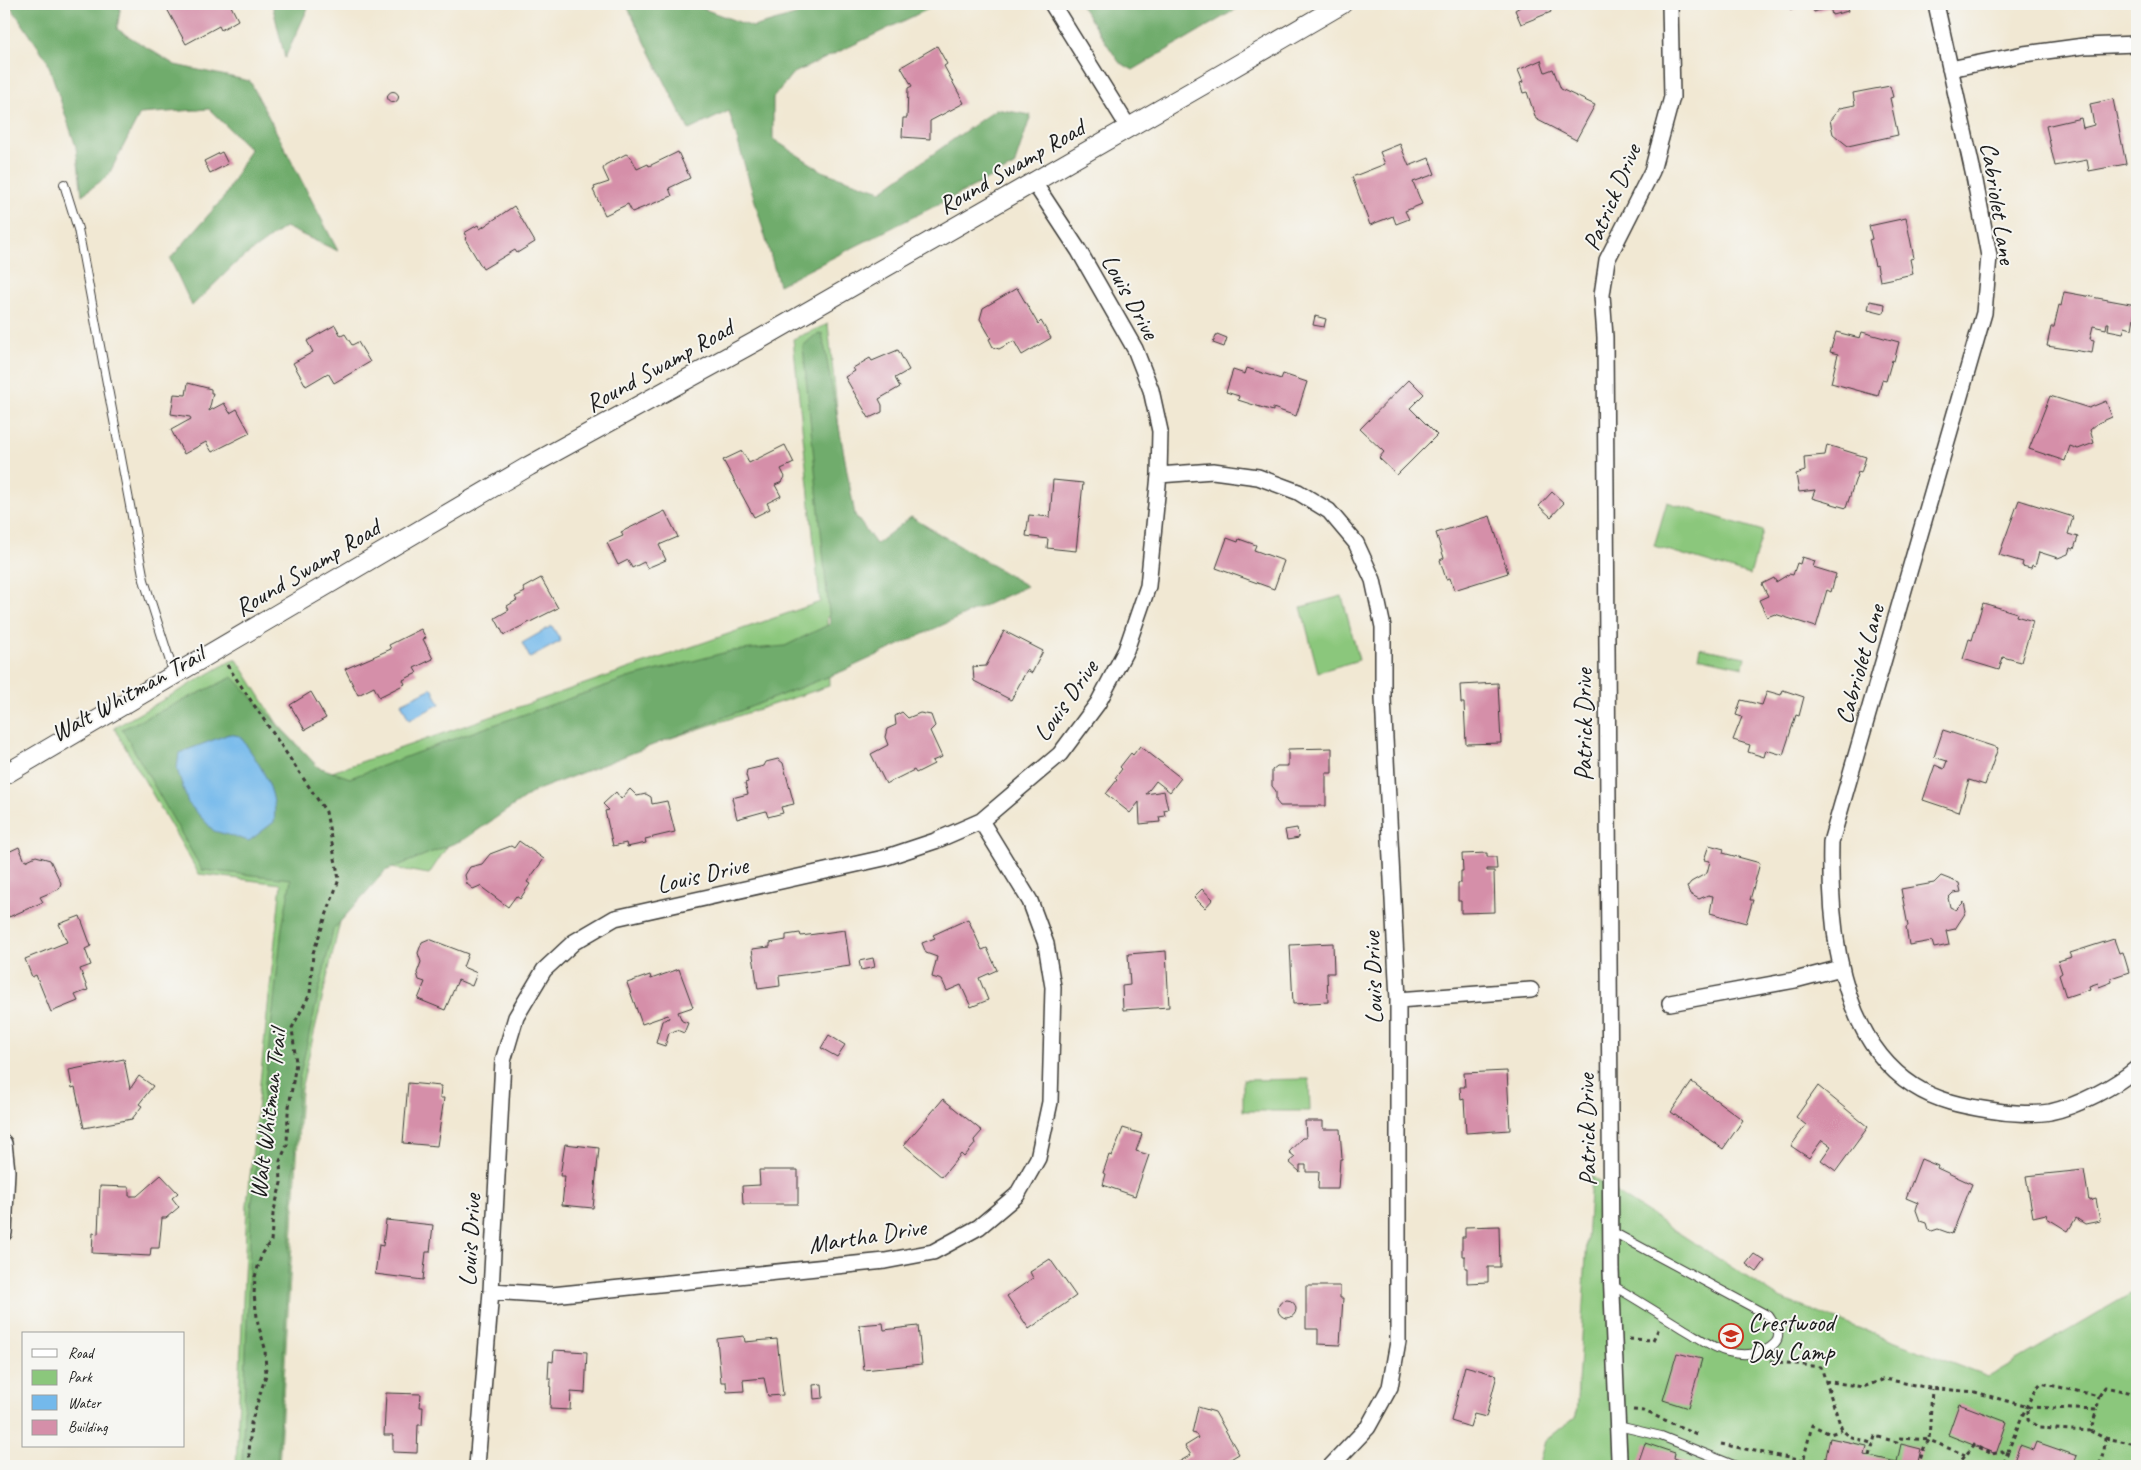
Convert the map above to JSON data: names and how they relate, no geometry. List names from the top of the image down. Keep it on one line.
{"streets":{"street":["Round Swamp Road","Patrick Drive","Cabriolet Lane","Louis Drive","Martha Drive"],"path":["Walt Whitman Trail"]},"crossings":[["Round Swamp Road","Louis Drive"],["Louis Drive","Martha Drive"]],"places":{"school or university":["Crestwood Day Camp"]},"legend":["Road","Park","Water","Building"]}
